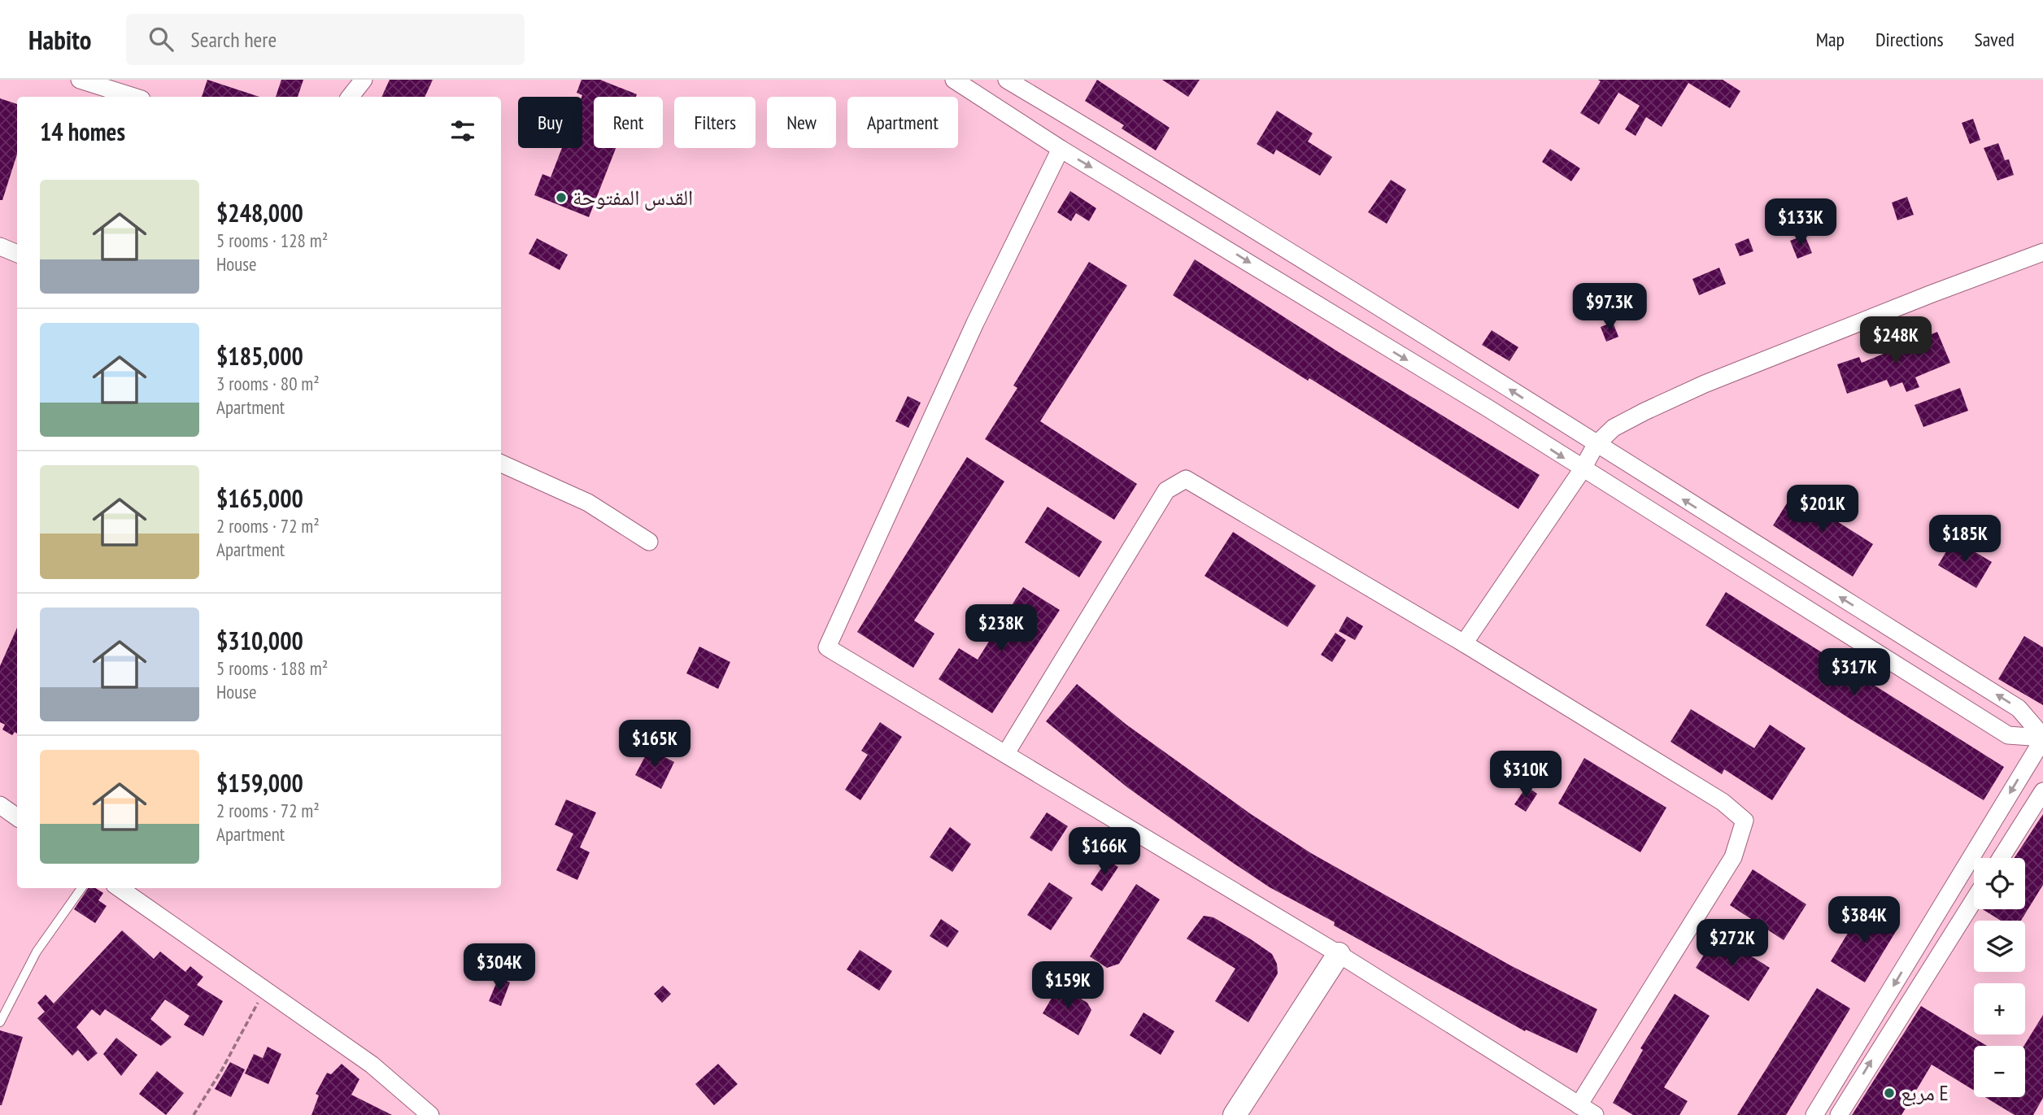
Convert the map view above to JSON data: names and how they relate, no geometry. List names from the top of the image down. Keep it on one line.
{"places":["القدس المفتوحة","مربع E"],"page":{"header":"Habito","search":"Search here","nav":["Map","Directions","Saved"],"chip":["Buy","Rent","Filters","New","Apartment"],"heading":"14 homes","list":[{"name":"$248,000","note":"5 rooms · 128 m² · House"},{"name":"$185,000","note":"3 rooms · 80 m² · Apartment"},{"name":"$165,000","note":"2 rooms · 72 m² · Apartment"},{"name":"$310,000","note":"5 rooms · 188 m² · House"},{"name":"$159,000","note":"2 rooms · 72 m² · Apartment"}],"price":["$133K","$97.3K","$248K","$201K","$185K","$238K","$317K","$165K","$310K","$166K","$384K","$272K","$304K","$159K"],"map_buttons":["+","−"]}}
